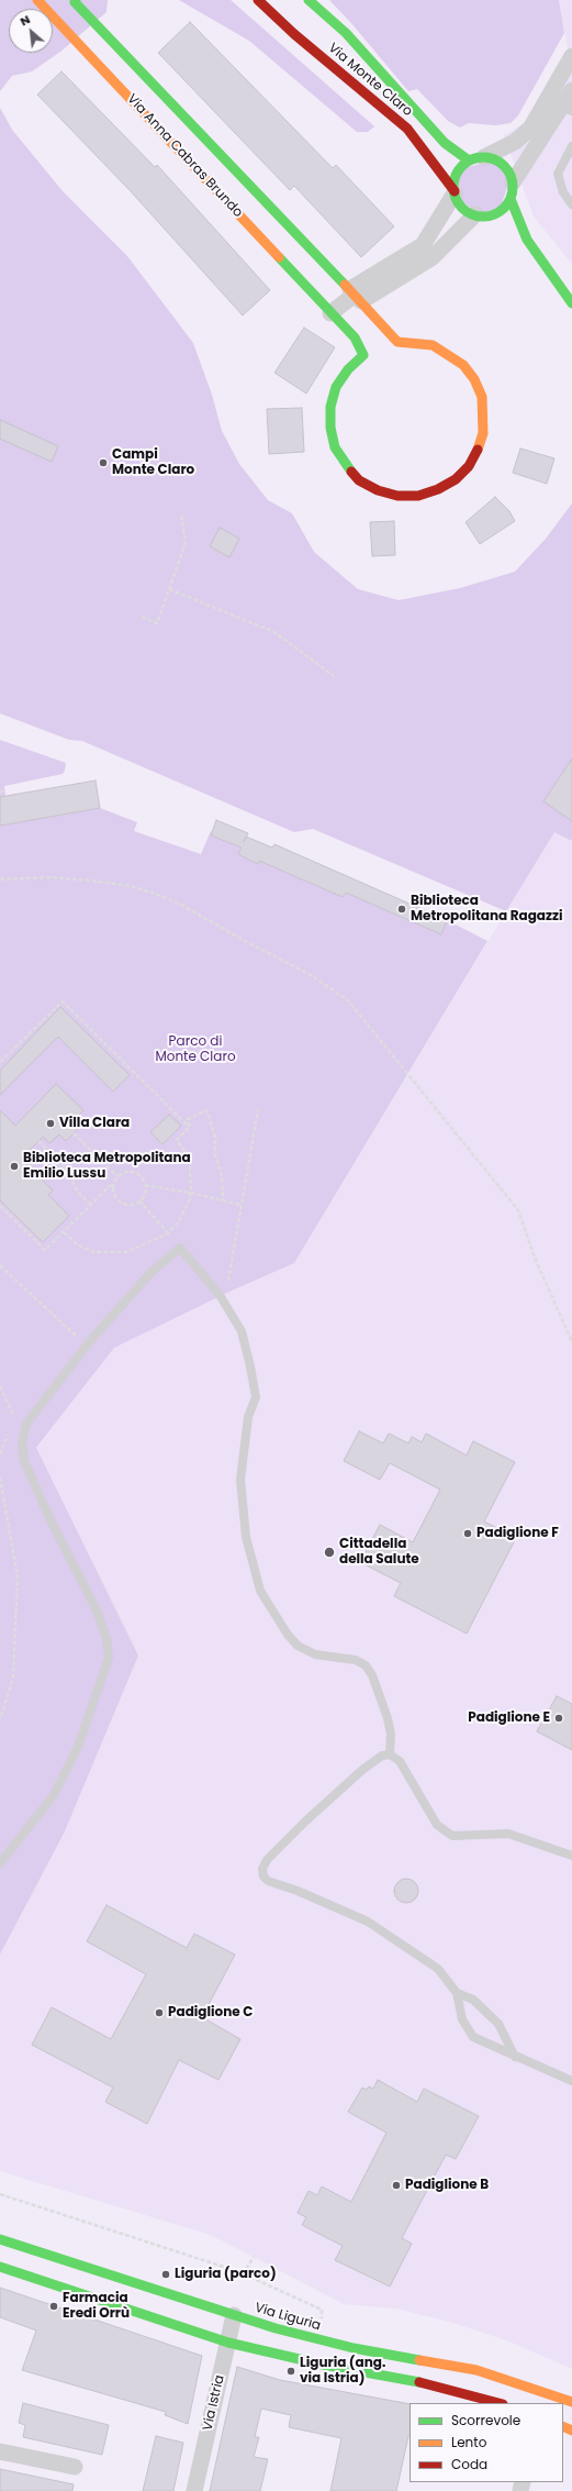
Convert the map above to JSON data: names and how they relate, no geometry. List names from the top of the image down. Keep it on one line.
{"streets":{"main road":["Via Monte Claro","Via Anna Cabras Brundo","Via Liguria"],"street":["Via Istria"]},"crossings":[["Via Liguria","Via Istria"]],"parks":["Parco di Monte Claro"],"places":["Campi Monte Claro","Biblioteca Metropolitana Ragazzi","Villa Clara","Biblioteca Metropolitana Emilio Lussu","Padiglione F","Cittadella della Salute","Padiglione E","Padiglione C","Padiglione B","Liguria (parco)","Farmacia Eredi Orrù","Liguria (ang. via Istria)"],"legend":["Scorrevole","Lento","Coda"],"north":"top left"}
